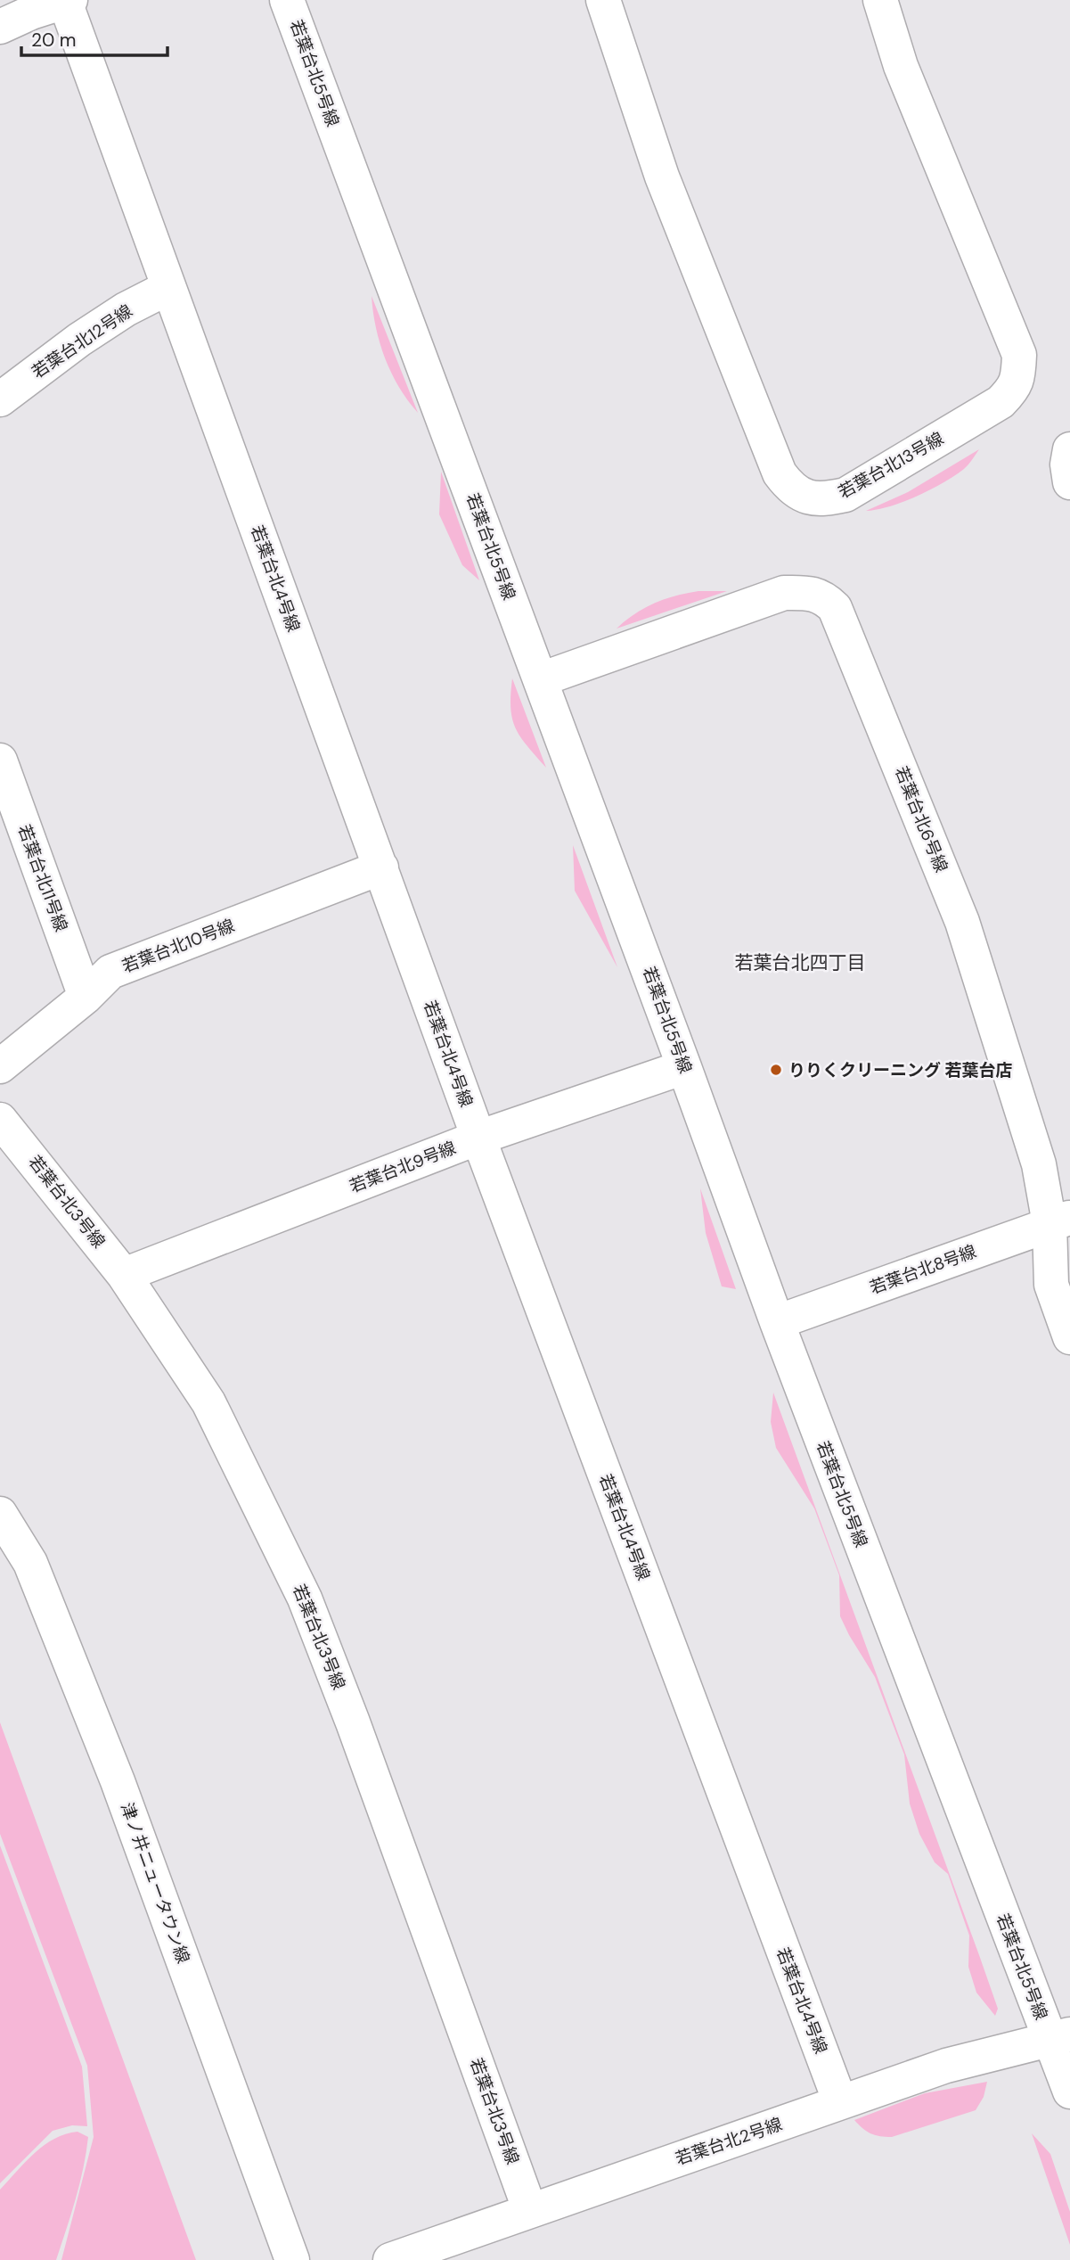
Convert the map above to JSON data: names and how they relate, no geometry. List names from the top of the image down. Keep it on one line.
{"streets":{"street":["若葉台北5号線","若葉台北12号線","若葉台北13号線","若葉台北4号線","若葉台北6号線","若葉台北11号線","若葉台北10号線","若葉台北9号線","若葉台北3号線","若葉台北8号線","津ノ井ニュータウン線","若葉台北2号線"]},"crossings":[["若葉台北5号線","若葉台北6号線"],["若葉台北5号線","若葉台北9号線"],["若葉台北5号線","若葉台北8号線"],["若葉台北5号線","若葉台北2号線"],["若葉台北12号線","若葉台北4号線"],["若葉台北4号線","若葉台北10号線"],["若葉台北4号線","若葉台北9号線"],["若葉台北4号線","若葉台北2号線"],["若葉台北6号線","若葉台北8号線"],["若葉台北11号線","若葉台北10号線"],["若葉台北9号線","若葉台北3号線"],["若葉台北3号線","若葉台北2号線"]],"districts":["若葉台北四丁目"],"places":["りりくクリーニング 若葉台店"],"scale_bar":"20 m"}
